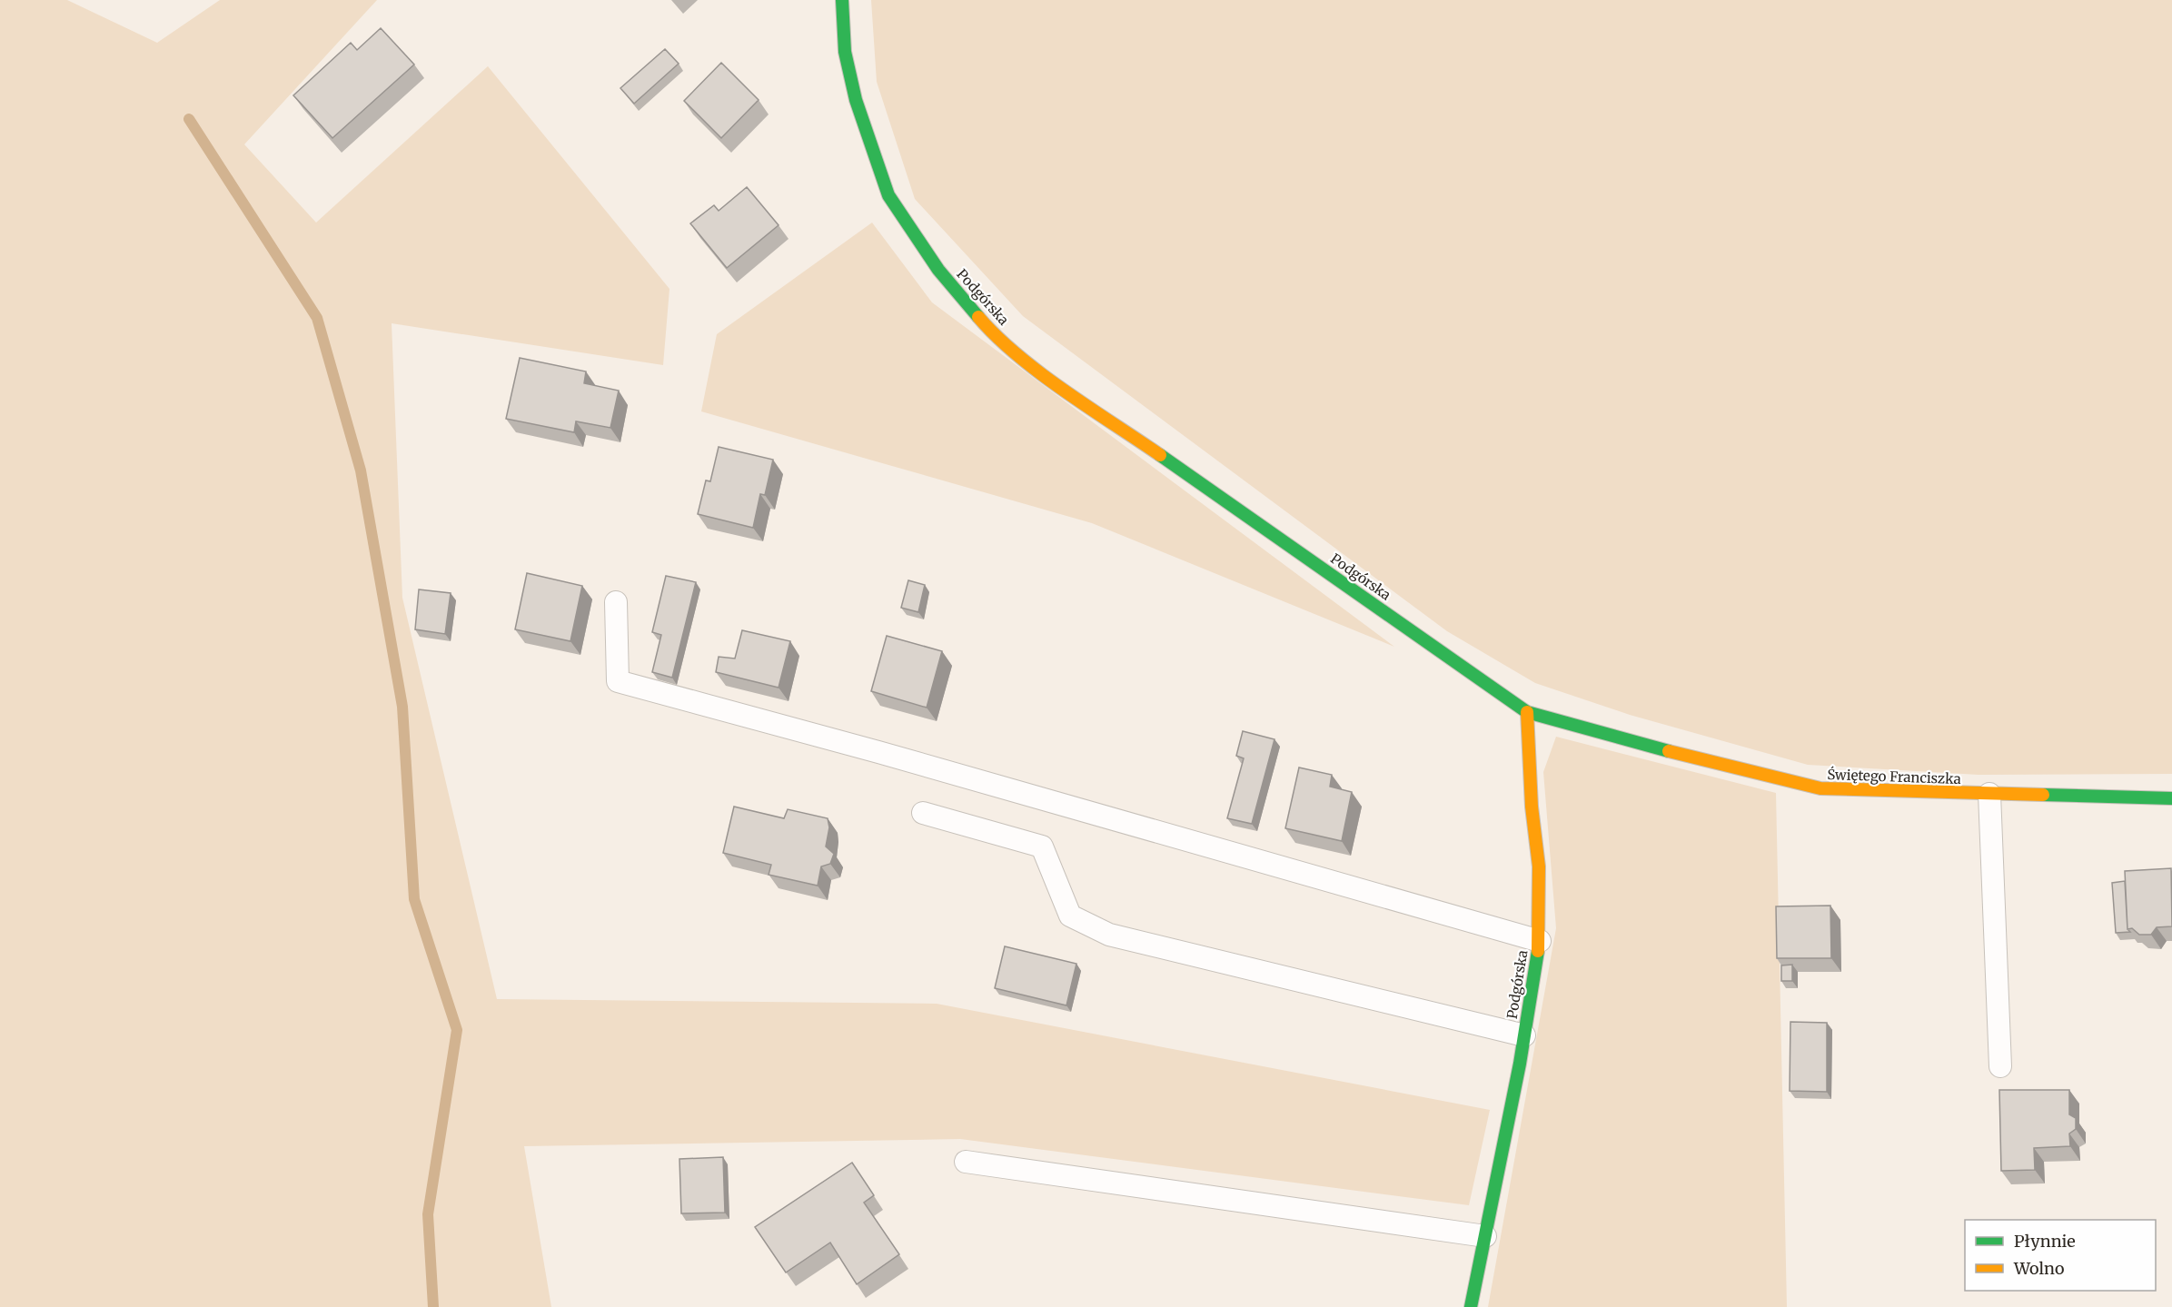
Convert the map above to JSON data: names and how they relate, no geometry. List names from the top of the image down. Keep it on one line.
{"streets":{"street":["Podgórska","Świętego Franciszka"]},"crossings":[["Podgórska","Świętego Franciszka"]],"legend":["Płynnie","Wolno"]}
